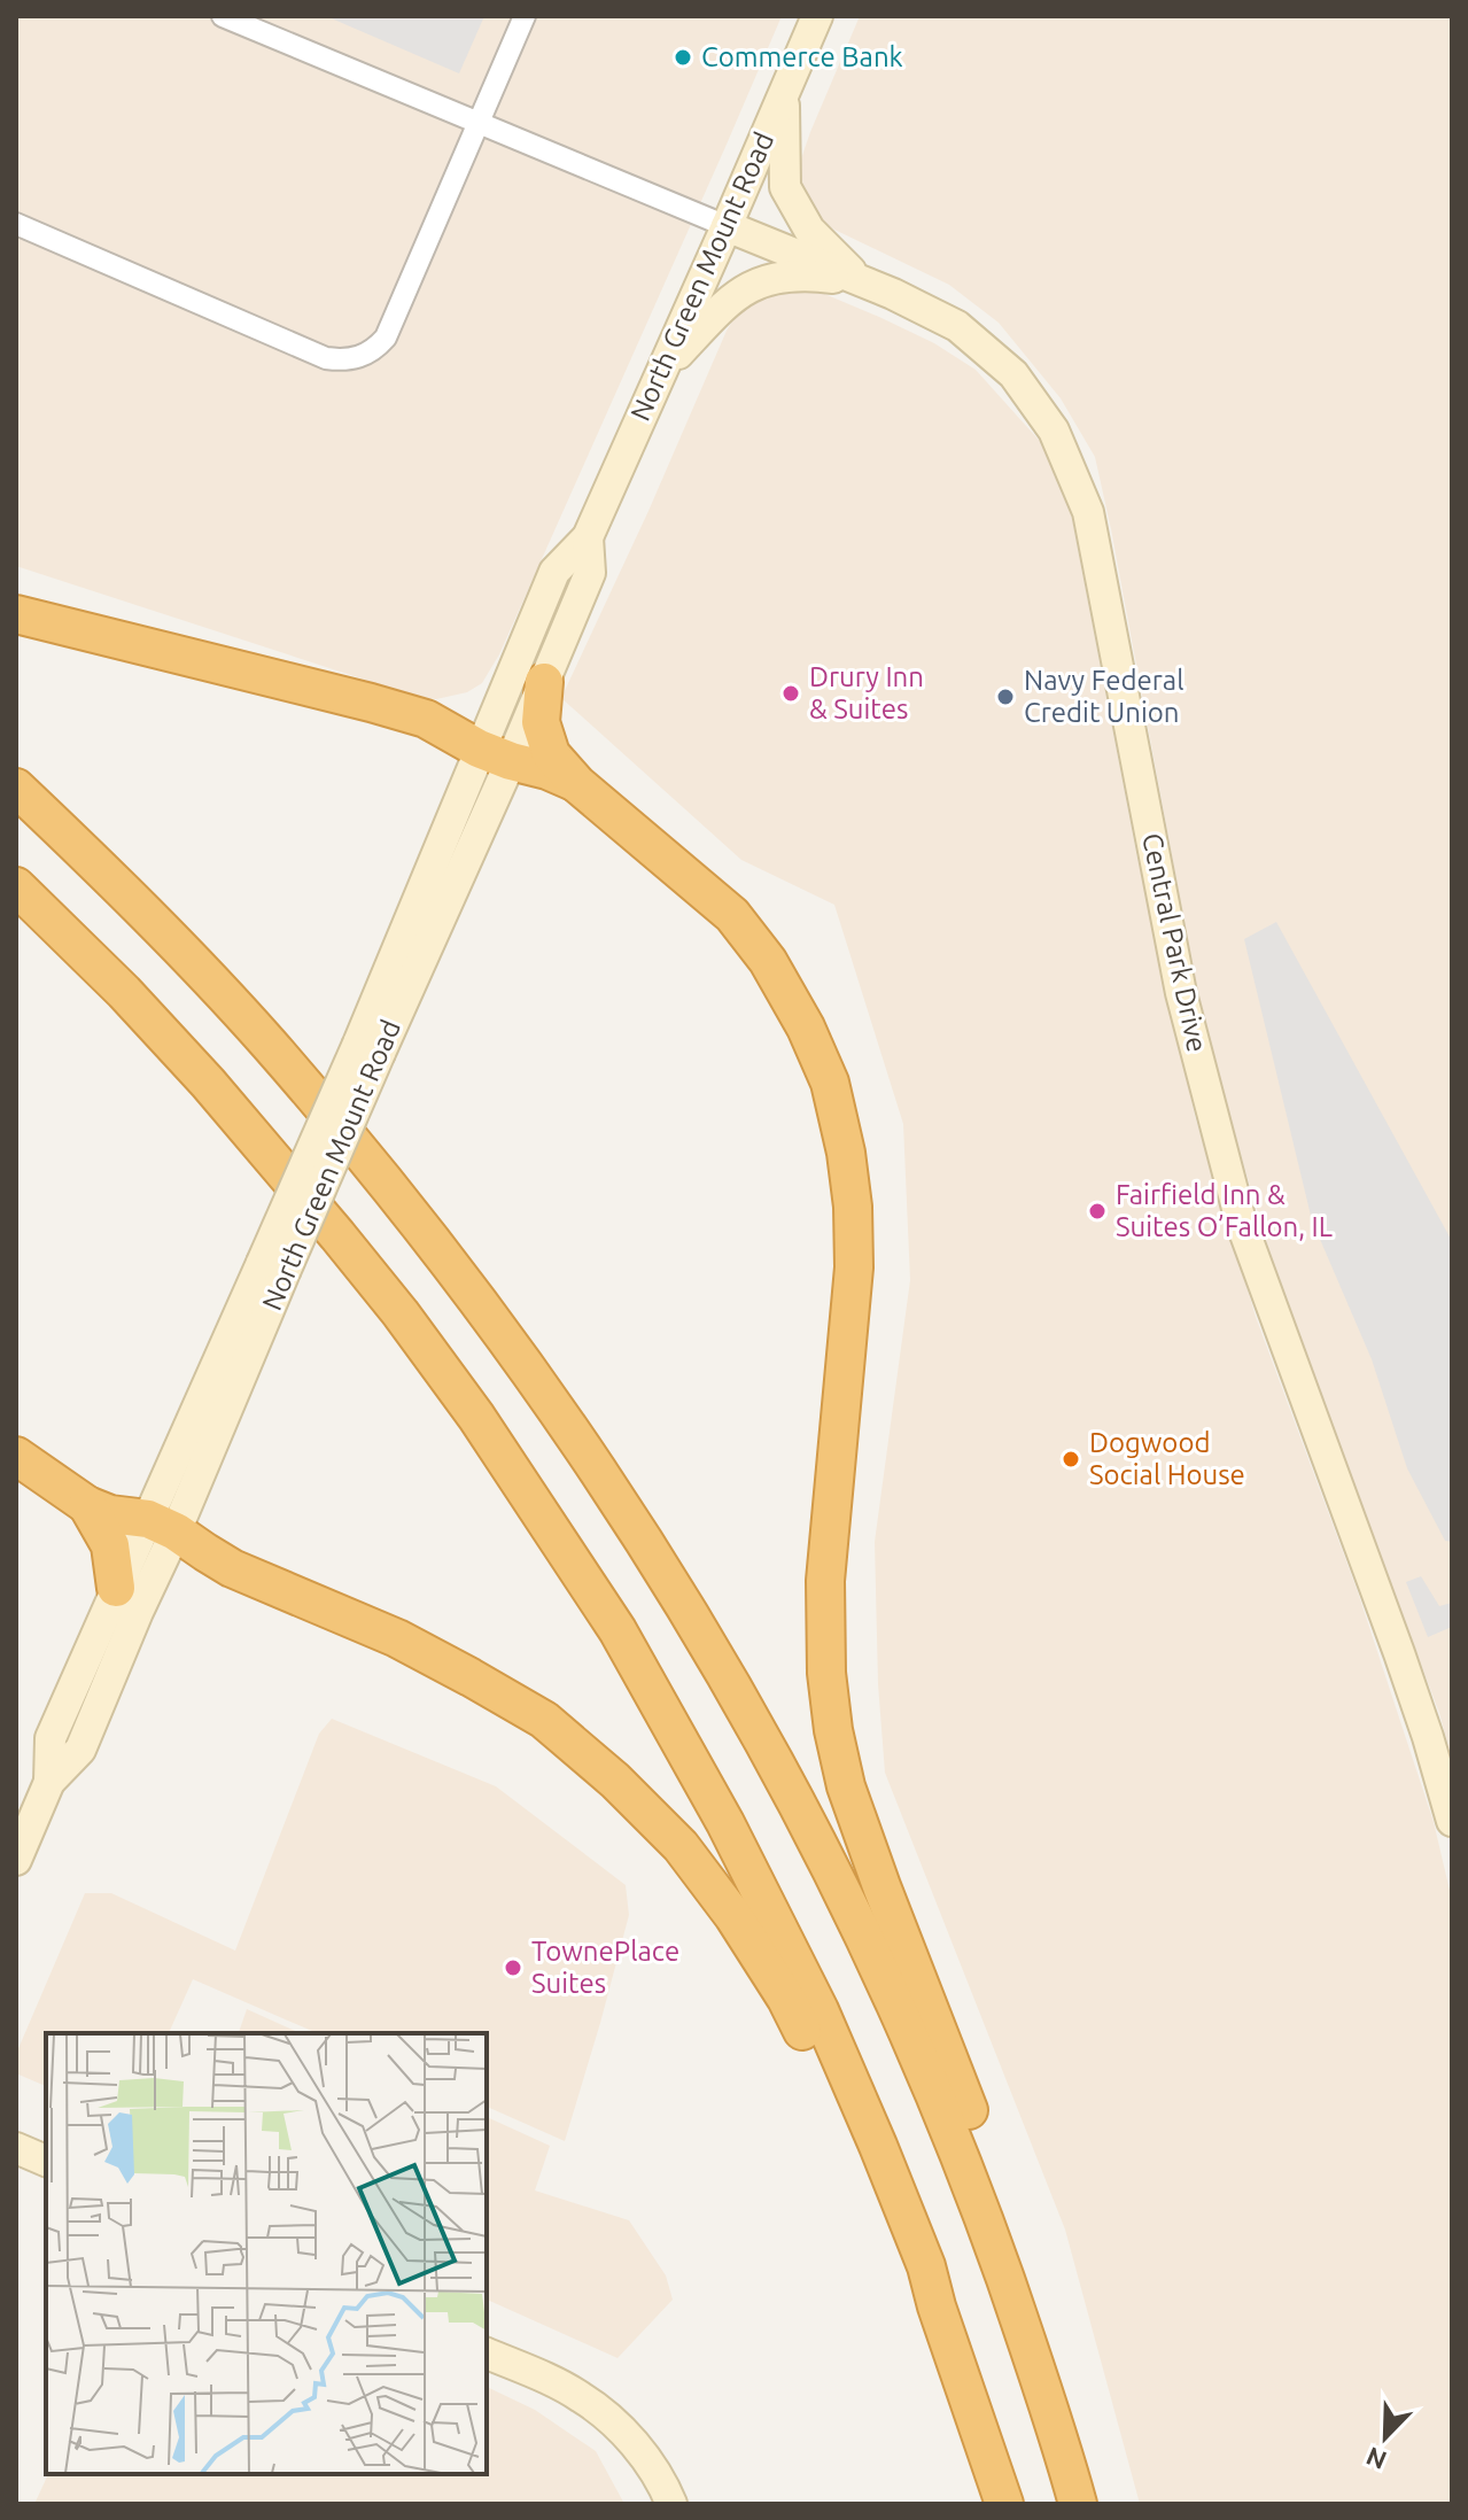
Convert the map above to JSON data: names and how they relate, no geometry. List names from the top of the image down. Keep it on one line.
{"streets":{"street":["North Green Mount Road","Central Park Drive"]},"crossings":[["North Green Mount Road","Central Park Drive"]],"places":["Commerce Bank","Drury Inn & Suites","Navy Federal Credit Union","Fairfield Inn & Suites O’Fallon, IL","Dogwood Social House","TownePlace Suites"],"north":"bottom left"}
